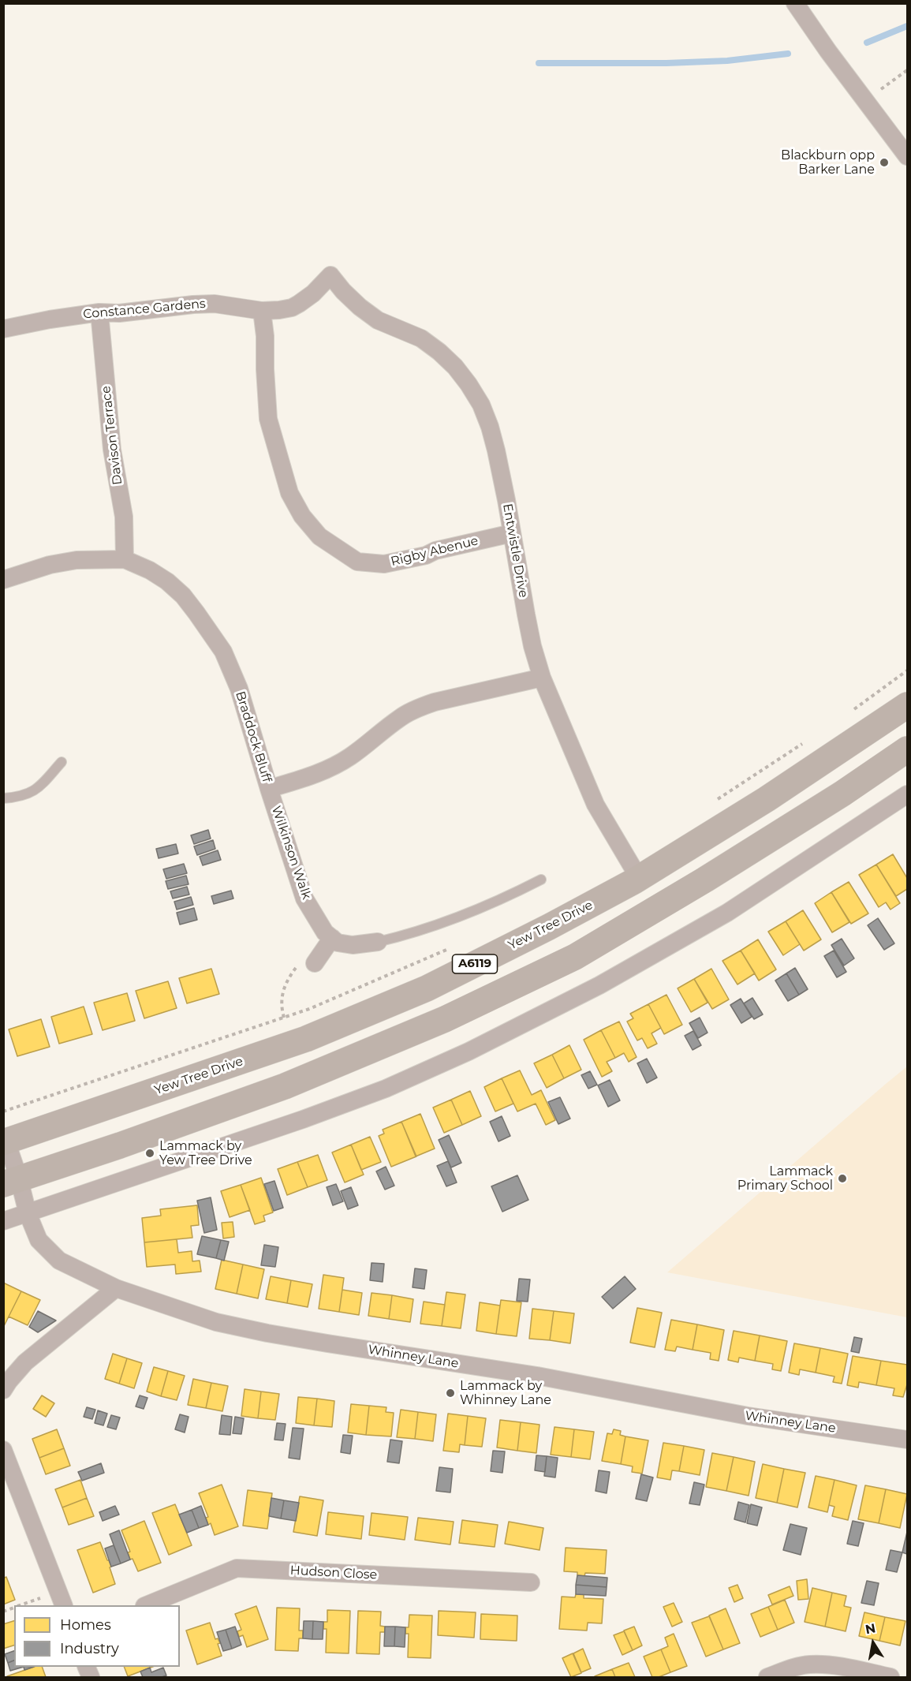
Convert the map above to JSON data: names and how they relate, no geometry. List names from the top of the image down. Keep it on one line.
{"streets":{"highway":["Yew Tree Drive","A6119"],"street":["Constance Gardens","Davison Terrace","Entwistle Drive","Rigby Abenue","Braddock Bluff","Wilkinson Walk","Whinney Lane","Hudson Close"]},"crossings":[["Constance Gardens","Davison Terrace"],["Constance Gardens","Entwistle Drive"],["Constance Gardens","Rigby Abenue"],["Davison Terrace","Braddock Bluff"],["Entwistle Drive","Rigby Abenue"],["Entwistle Drive","Braddock Bluff"],["Entwistle Drive","Yew Tree Drive"],["Braddock Bluff","Wilkinson Walk"],["Yew Tree Drive","Whinney Lane"],["A6119","Whinney Lane"]],"places":["Blackburn opp Barker Lane","Lammack by Yew Tree Drive","Lammack Primary School","Lammack by Whinney Lane"],"legend":["Homes","Industry"],"north":"top"}
